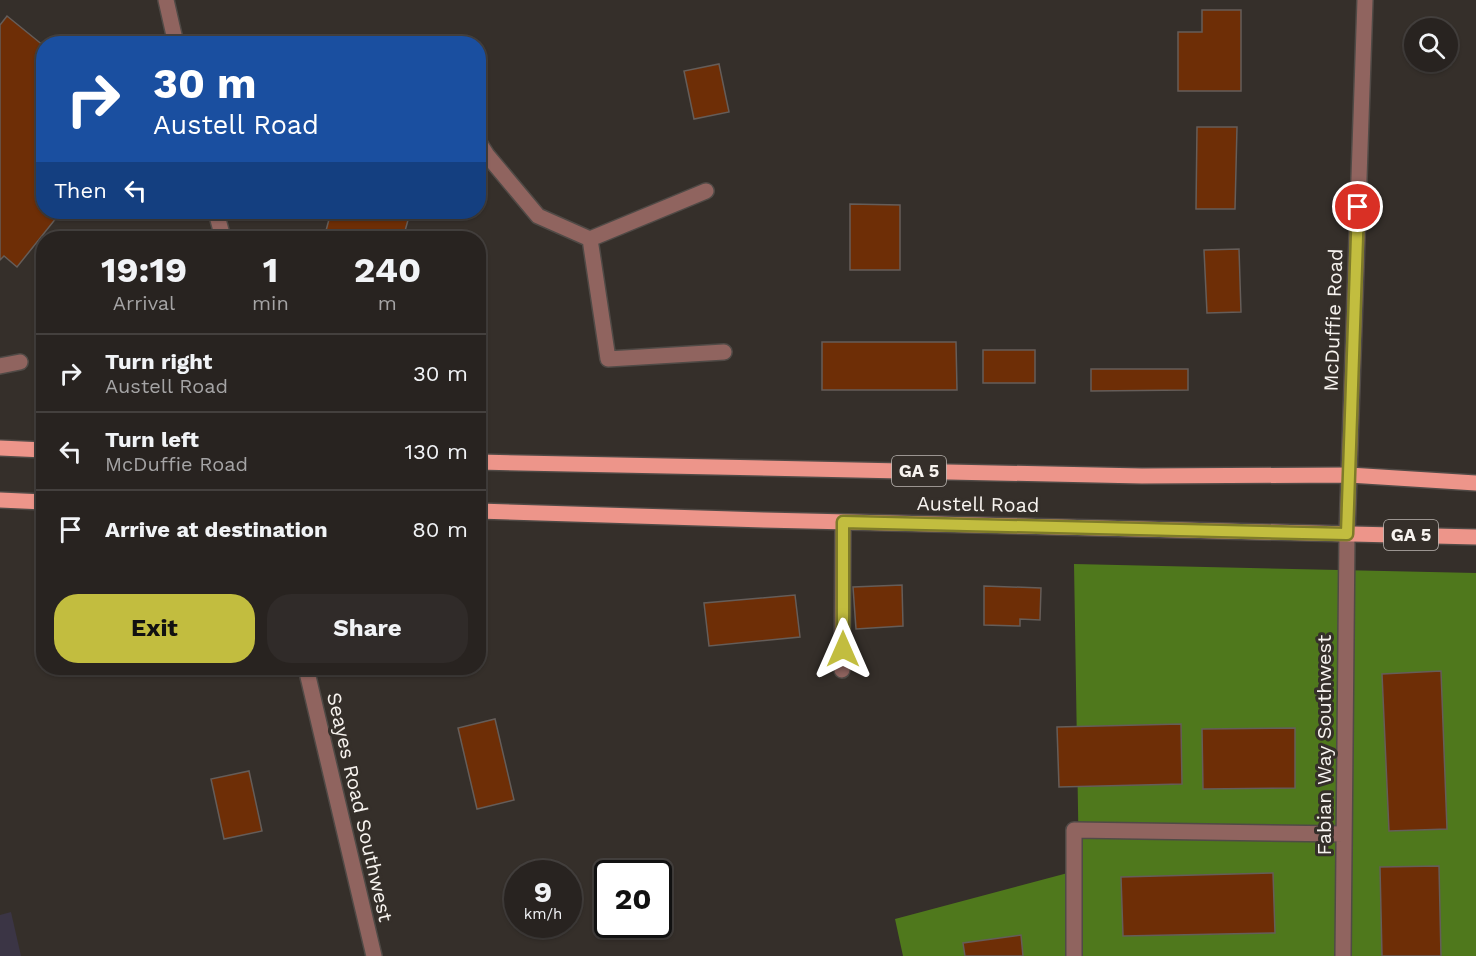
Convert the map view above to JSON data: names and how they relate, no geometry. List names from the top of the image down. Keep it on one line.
{"streets":{"main road":["GA 5","Austell Road"],"street":["McDuffie Road","Fabian Way Southwest","Seayes Road Southwest"]},"crossings":[["McDuffie Road","Austell Road"],["McDuffie Road","Fabian Way Southwest"],["Austell Road","Fabian Way Southwest"]],"page":{"turn":["30 m","Austell Road"],"then":"Then","eta":["19:19","Arrival","1","min","240","m"],"list":[{"name":"Turn right","note":"Austell Road","value":"30 m"},{"name":"Turn left","note":"McDuffie Road","value":"130 m"},{"name":"Arrive at destination","value":"80 m"}],"buttons":["Exit","Share"],"speed":"9 km/h","limit":"20"}}
